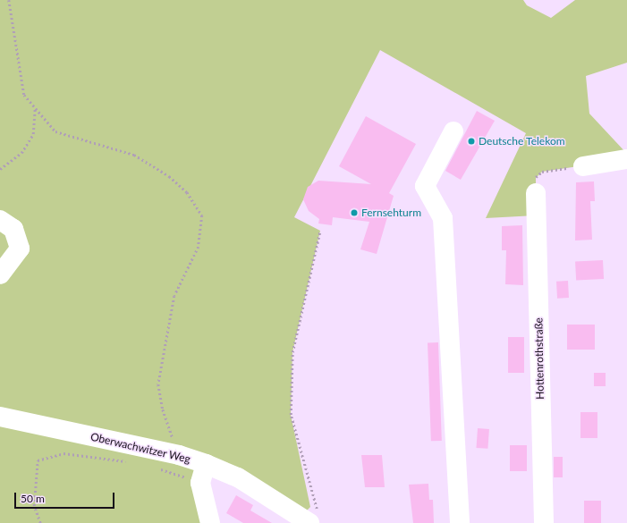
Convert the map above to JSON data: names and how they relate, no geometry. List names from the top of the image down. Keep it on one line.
{"streets":{"street":["Hottenrothstraße","Oberwachwitzer Weg"]},"places":["Deutsche Telekom","Fernsehturm"],"scale_bar":"50 m"}
